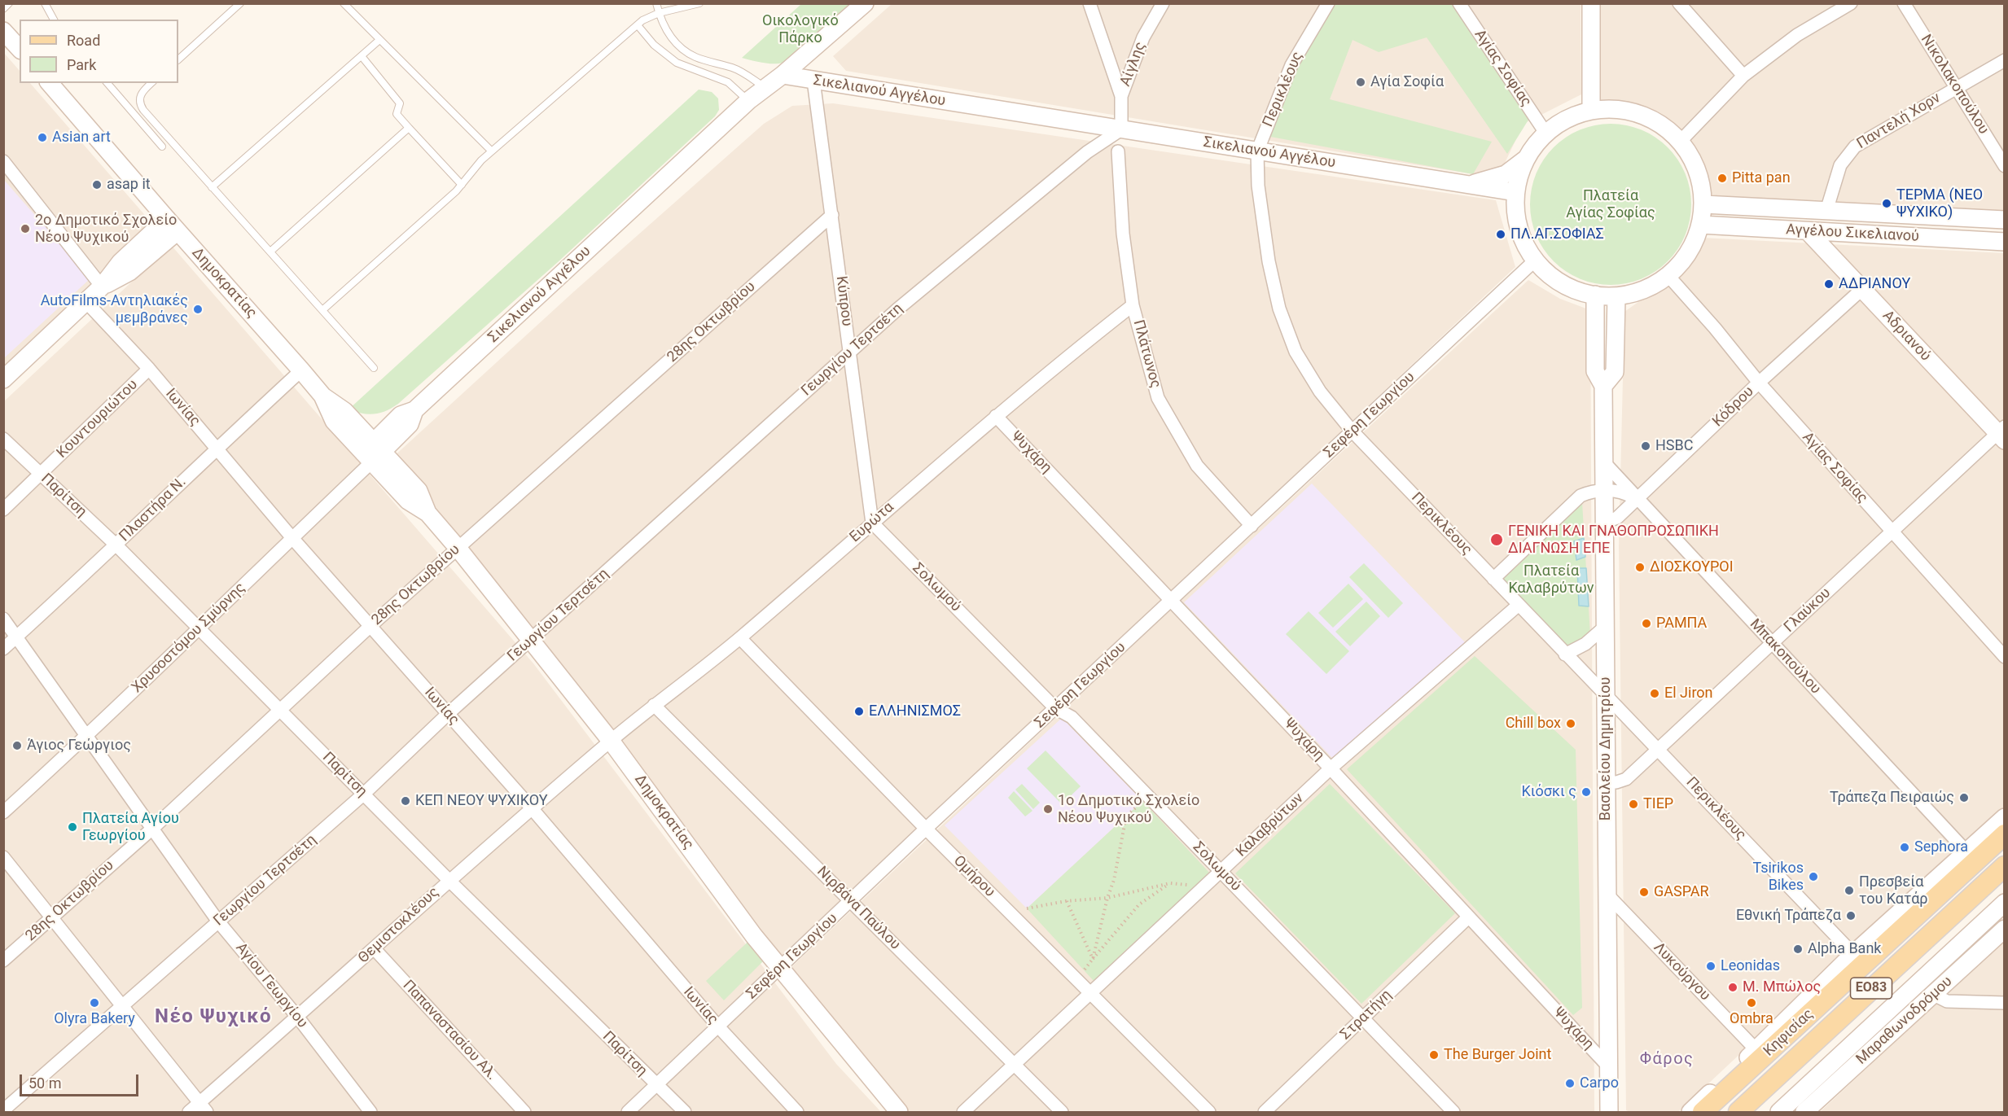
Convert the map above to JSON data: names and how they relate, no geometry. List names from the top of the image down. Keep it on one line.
{"streets":{"main road":["ΕΟ83","Κηφισίας"],"street":["Αίγλης","Αγίας Σοφίας","Νικολακοπούλου","Περικλέους","Σικελιανού Αγγέλου","Παντελή Χορν","Αγγέλου Σικελιανού","Δημοκρατίας","Κύπρου","28ης Οκτωβρίου","Αδριανού","Γεωργίου Τερτσέτη","Πλάτωνος","Κόδρου","Ιωνίας","Σεφέρη Γεωργίου","Κουντουριώτου","Ψυχάρη","Παρίτση","Πλαστήρα Ν.","Ευρώτα","Σολωμού","Γλαύκου","Χρυσοστόμου Σμύρνης","Μπακοπούλου","Βασιλείου Δημητρίου","Καλαβρύτων","Ομήρου","Νιρβάνα Παύλου","Θεμιστοκλέους","Λυκούργου","Αγίου Γεωργίου","Στρατήγη","Μαραθωνοδρόμου","Παπαναστασίου Αλ."]},"crossings":[["Αίγλης","Σικελιανού Αγγέλου"],["Αίγλης","Γεωργίου Τερτσέτη"],["Αγίας Σοφίας","Κόδρου"],["Αγίας Σοφίας","Γλαύκου"],["Νικολακοπούλου","Παντελή Χορν"],["Περικλέους","Σικελιανού Αγγέλου"],["Περικλέους","Σεφέρη Γεωργίου"],["Περικλέους","Γλαύκου"],["Περικλέους","Βασιλείου Δημητρίου"],["Περικλέους","Καλαβρύτων"],["Σικελιανού Αγγέλου","Δημοκρατίας"],["Σικελιανού Αγγέλου","Κύπρου"],["Σικελιανού Αγγέλου","Γεωργίου Τερτσέτη"],["Σικελιανού Αγγέλου","Χρυσοστόμου Σμύρνης"],["Παντελή Χορν","Αγγέλου Σικελιανού"],["Αγγέλου Σικελιανού","Αδριανού"],["Δημοκρατίας","28ης Οκτωβρίου"],["Δημοκρατίας","Γεωργίου Τερτσέτη"],["Δημοκρατίας","Σεφέρη Γεωργίου"],["Δημοκρατίας","Πλαστήρα Ν."],["Δημοκρατίας","Ευρώτα"],["Δημοκρατίας","Χρυσοστόμου Σμύρνης"],["Δημοκρατίας","Θεμιστοκλέους"],["Κύπρου","28ης Οκτωβρίου"],["Κύπρου","Γεωργίου Τερτσέτη"],["Κύπρου","Ευρώτα"],["Κύπρου","Σολωμού"],["28ης Οκτωβρίου","Ιωνίας"],["28ης Οκτωβρίου","Παρίτση"],["28ης Οκτωβρίου","Αγίου Γεωργίου"],["Αδριανού","Κόδρου"],["Αδριανού","Γλαύκου"],["Γεωργίου Τερτσέτη","Ιωνίας"],["Γεωργίου Τερτσέτη","Παρίτση"],["Γεωργίου Τερτσέτη","Αγίου Γεωργίου"],["Πλάτωνος","Σεφέρη Γεωργίου"],["Πλάτωνος","Ευρώτα"],["Κόδρου","Μπακοπούλου"],["Κόδρου","Βασιλείου Δημητρίου"],["Ιωνίας","Σεφέρη Γεωργίου"],["Ιωνίας","Κουντουριώτου"],["Ιωνίας","Πλαστήρα Ν."],["Ιωνίας","Χρυσοστόμου Σμύρνης"],["Ιωνίας","Θεμιστοκλέους"],["Σεφέρη Γεωργίου","Ψυχάρη"],["Σεφέρη Γεωργίου","Παρίτση"],["Σεφέρη Γεωργίου","Σολωμού"],["Σεφέρη Γεωργίου","Ομήρου"],["Σεφέρη Γεωργίου","Νιρβάνα Παύλου"],["Κουντουριώτου","Παρίτση"],["Ψυχάρη","Ευρώτα"],["Ψυχάρη","Βασιλείου Δημητρίου"],["Ψυχάρη","Καλαβρύτων"],["Ψυχάρη","Στρατήγη"],["Παρίτση","Πλαστήρα Ν."],["Παρίτση","Χρυσοστόμου Σμύρνης"],["Παρίτση","Θεμιστοκλέους"],["Πλαστήρα Ν.","Αγίου Γεωργίου"],["Ευρώτα","Σολωμού"],["Ευρώτα","Ομήρου"],["Ευρώτα","Νιρβάνα Παύλου"],["Ευρώτα","Θεμιστοκλέους"],["Σολωμού","Καλαβρύτων"],["Σολωμού","Στρατήγη"],["Γλαύκου","Μπακοπούλου"],["Γλαύκου","Βασιλείου Δημητρίου"],["Χρυσοστόμου Σμύρνης","Αγίου Γεωργίου"],["Μπακοπούλου","Βασιλείου Δημητρίου"],["Βασιλείου Δημητρίου","Λυκούργου"],["Καλαβρύτων","Ομήρου"],["Καλαβρύτων","Νιρβάνα Παύλου"],["Θεμιστοκλέους","Αγίου Γεωργίου"],["Θεμιστοκλέους","Παπαναστασίου Αλ."]],"districts":["Νέο Ψυχικό","Φάρος"],"parks":["Οικολογικό Πάρκο","Πλατεία Αγίας Σοφίας","Πλατεία Καλαβρύτων"],"places":["Αγία Σοφία","Asian art","Pitta pan","asap it","ΤΕΡΜΑ (ΝΕΟ ΨΥΧΙΚΟ)","2ο Δημοτικό Σχολείο Νέου Ψυχικού","ΠΛ.ΑΓ.ΣΟΦΙΑΣ","ΑΔΡΙΑΝΟΥ","AutoFilms-Αντηλιακές μεμβράνες","HSBC","ΓΕΝΙΚΗ ΚΑΙ ΓΝΑΘΟΠΡΟΣΩΠΙΚΗ ΔΙΑΓΝΩΣΗ ΕΠΕ","ΔΙΟΣΚΟΥΡΟΙ","ΡΑΜΠΑ","El Jiron","ΕΛΛΗΝΙΣΜΟΣ","Chill box","Άγιος Γεώργιος","Κιόσκι ς","Τράπεζα Πειραιώς","ΚΕΠ ΝΕΟΥ ΨΥΧΙΚΟΥ","ΤΙΕΡ","1ο Δημοτικό Σχολείο Νέου Ψυχικού","Πλατεία Αγίου Γεωργίου","Sephora","Tsirikos Bikes","Πρεσβεία του Κατάρ","GASPAR","Εθνική Τράπεζα","Alpha Bank","Leonidas","Μ. Μπώλος","Olyra Bakery","Ombra","The Burger Joint","Carpo"],"legend":["Road","Park"],"scale_bar":"50 m"}
